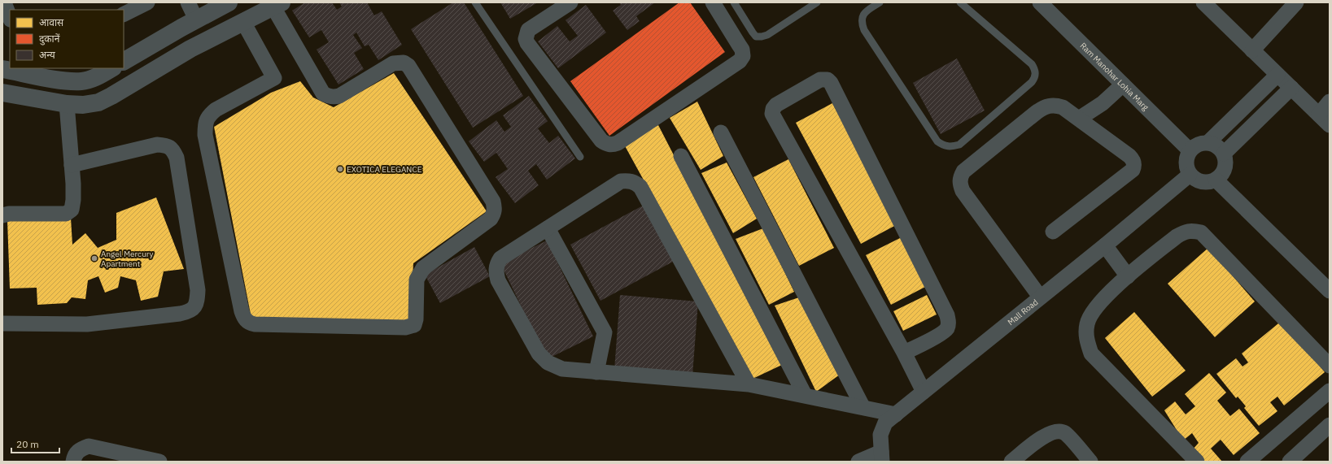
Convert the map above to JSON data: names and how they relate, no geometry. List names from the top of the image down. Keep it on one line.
{"streets":{"street":["Ram Manohar Lohia Marg","Mall Road"]},"crossings":[["Ram Manohar Lohia Marg","Mall Road"]],"places":["EXOTICA ELEGANCE","Angel Mercury Apartment"],"legend":["आवास","दुकानें","अन्य"],"scale_bar":"20 m"}
